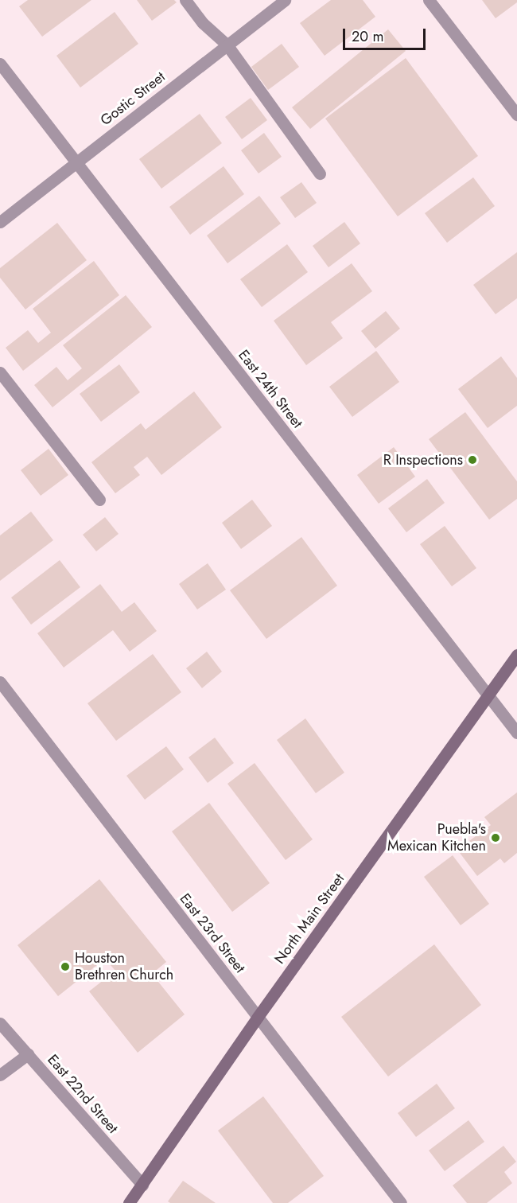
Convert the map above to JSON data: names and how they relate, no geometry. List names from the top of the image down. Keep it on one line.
{"streets":{"main road":["North Main Street"],"street":["Gostic Street","East 24th Street","East 23rd Street","East 22nd Street"]},"crossings":[["Gostic Street","East 24th Street"],["East 24th Street","North Main Street"],["North Main Street","East 23rd Street"],["North Main Street","East 22nd Street"]],"places":["R Inspections","Puebla's Mexican Kitchen","Houston Brethren Church"],"scale_bar":"20 m"}
